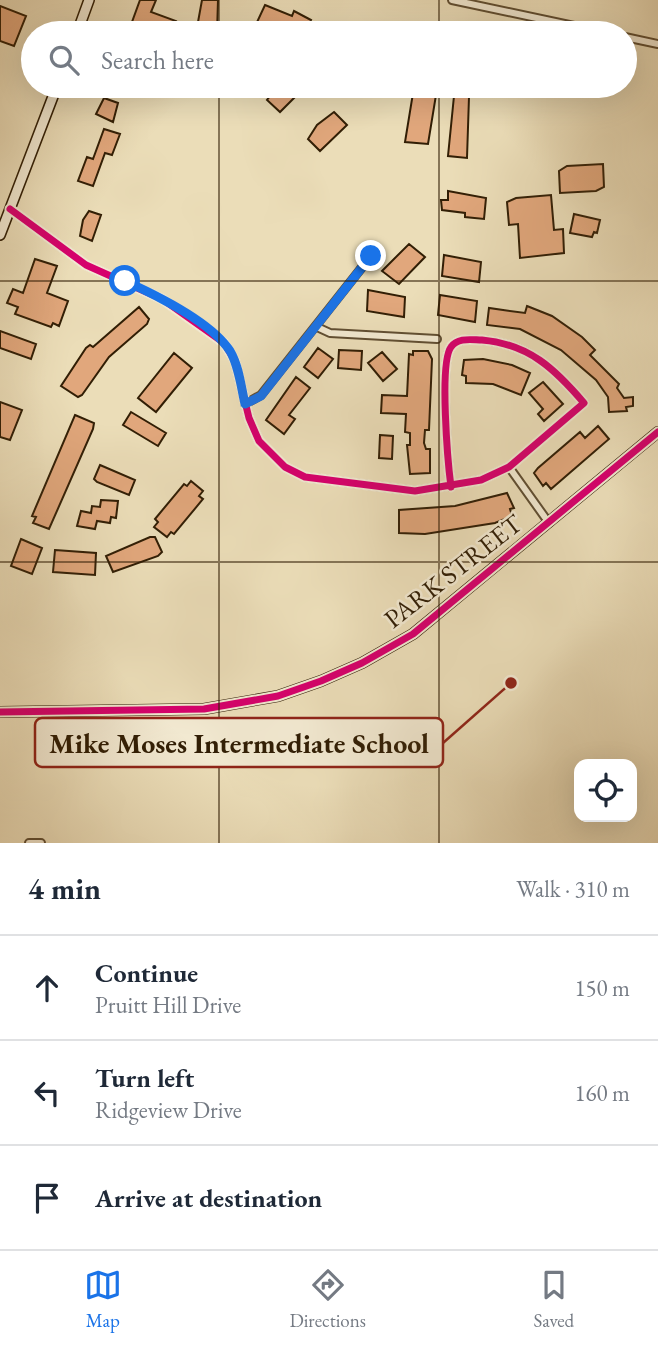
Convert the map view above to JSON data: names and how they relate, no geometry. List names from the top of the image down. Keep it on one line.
{"streets":{"street":["PARK STREET"]},"places":["Mike Moses Intermediate School"],"page":{"search":"Search here","heading":["4 min","Walk · 310 m"],"list":[["Continue","Pruitt Hill Drive","150 m"],["Turn left","Ridgeview Drive","160 m"],"Arrive at destination"],"nav":["Map","Directions","Saved"]}}
